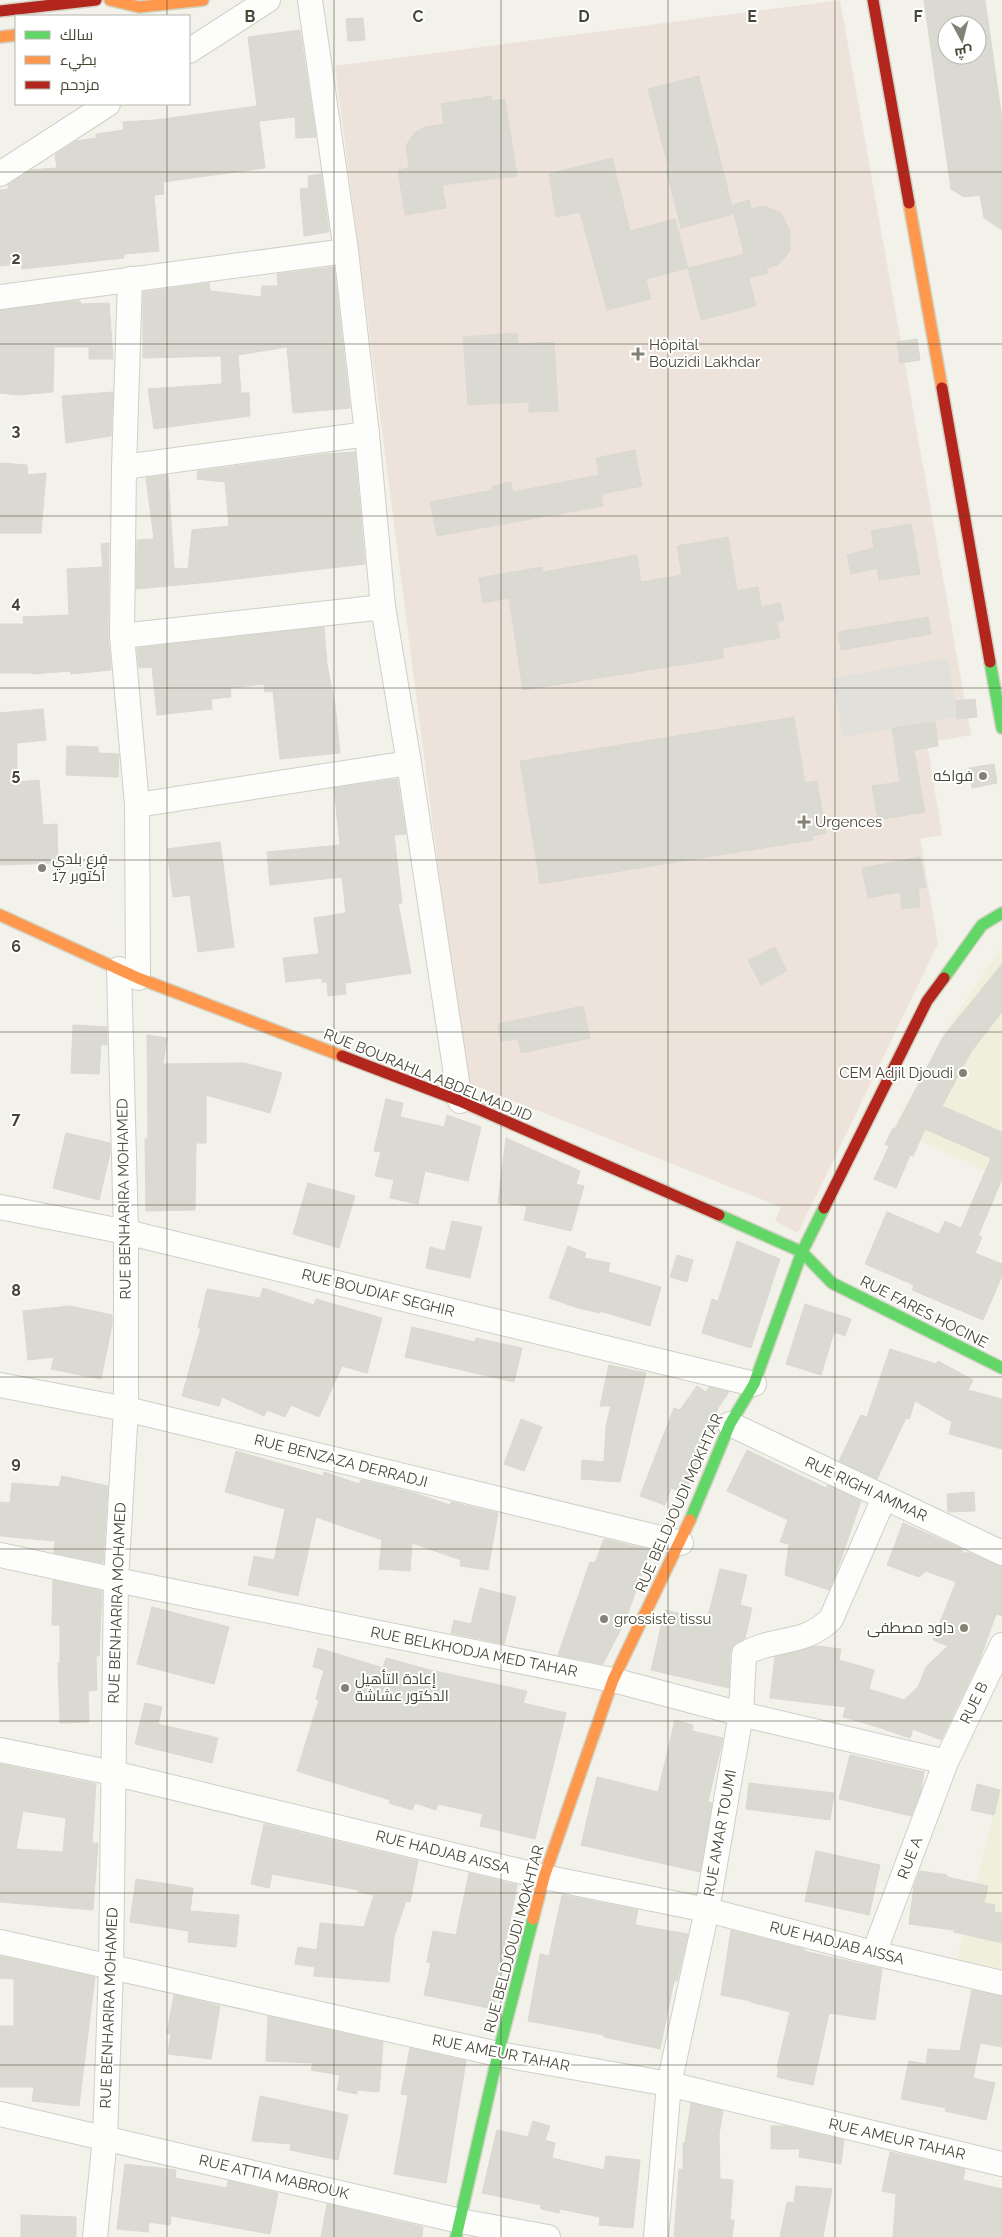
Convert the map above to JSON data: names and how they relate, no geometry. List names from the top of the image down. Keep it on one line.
{"streets":{"street":["RUE BOURAHLA ABDELMADJID","RUE BENHARIRA MOHAMED","RUE BOUDIAF SEGHIR","RUE FARES HOCINE","RUE BENZAZA DERRADJI","RUE RIGHI AMMAR","RUE BELDJOUDI MOKHTAR","RUE BELKHODJA MED TAHAR","RUE B","RUE AMAR TOUMI","RUE HADJAB AISSA","RUE A","RUE AMEUR TAHAR","RUE ATTIA MABROUK"]},"crossings":[["RUE BOURAHLA ABDELMADJID","RUE BENHARIRA MOHAMED"],["RUE BOURAHLA ABDELMADJID","RUE FARES HOCINE"],["RUE BOURAHLA ABDELMADJID","RUE BELDJOUDI MOKHTAR"],["RUE BENHARIRA MOHAMED","RUE BOUDIAF SEGHIR"],["RUE BENHARIRA MOHAMED","RUE BENZAZA DERRADJI"],["RUE BENHARIRA MOHAMED","RUE BELKHODJA MED TAHAR"],["RUE BENHARIRA MOHAMED","RUE HADJAB AISSA"],["RUE BENHARIRA MOHAMED","RUE AMEUR TAHAR"],["RUE BENHARIRA MOHAMED","RUE ATTIA MABROUK"],["RUE BOUDIAF SEGHIR","RUE BELDJOUDI MOKHTAR"],["RUE BENZAZA DERRADJI","RUE BELDJOUDI MOKHTAR"],["RUE RIGHI AMMAR","RUE BELDJOUDI MOKHTAR"],["RUE RIGHI AMMAR","RUE AMAR TOUMI"],["RUE BELDJOUDI MOKHTAR","RUE BELKHODJA MED TAHAR"],["RUE BELDJOUDI MOKHTAR","RUE HADJAB AISSA"],["RUE BELDJOUDI MOKHTAR","RUE AMEUR TAHAR"],["RUE BELDJOUDI MOKHTAR","RUE ATTIA MABROUK"],["RUE BELKHODJA MED TAHAR","RUE B"],["RUE BELKHODJA MED TAHAR","RUE AMAR TOUMI"],["RUE BELKHODJA MED TAHAR","RUE A"],["RUE B","RUE A"],["RUE AMAR TOUMI","RUE HADJAB AISSA"],["RUE AMAR TOUMI","RUE AMEUR TAHAR"],["RUE HADJAB AISSA","RUE A"]],"places":{"health":["Hôpital Bouzidi Lakhdar","Urgences"],"other":["فواكه","فرع بلدي 17 أكتوبر","CEM Adjil Djoudi","grossiste tissu","داود مصطفى","إعادة التأهيل الدكتور عشاشة"]},"legend":["سالك","بطيء","مزدحم"],"north":"bottom","grid":{"columns":["B","C","D","E","F"],"rows":["2","3","4","5","6","7","8","9"]}}
